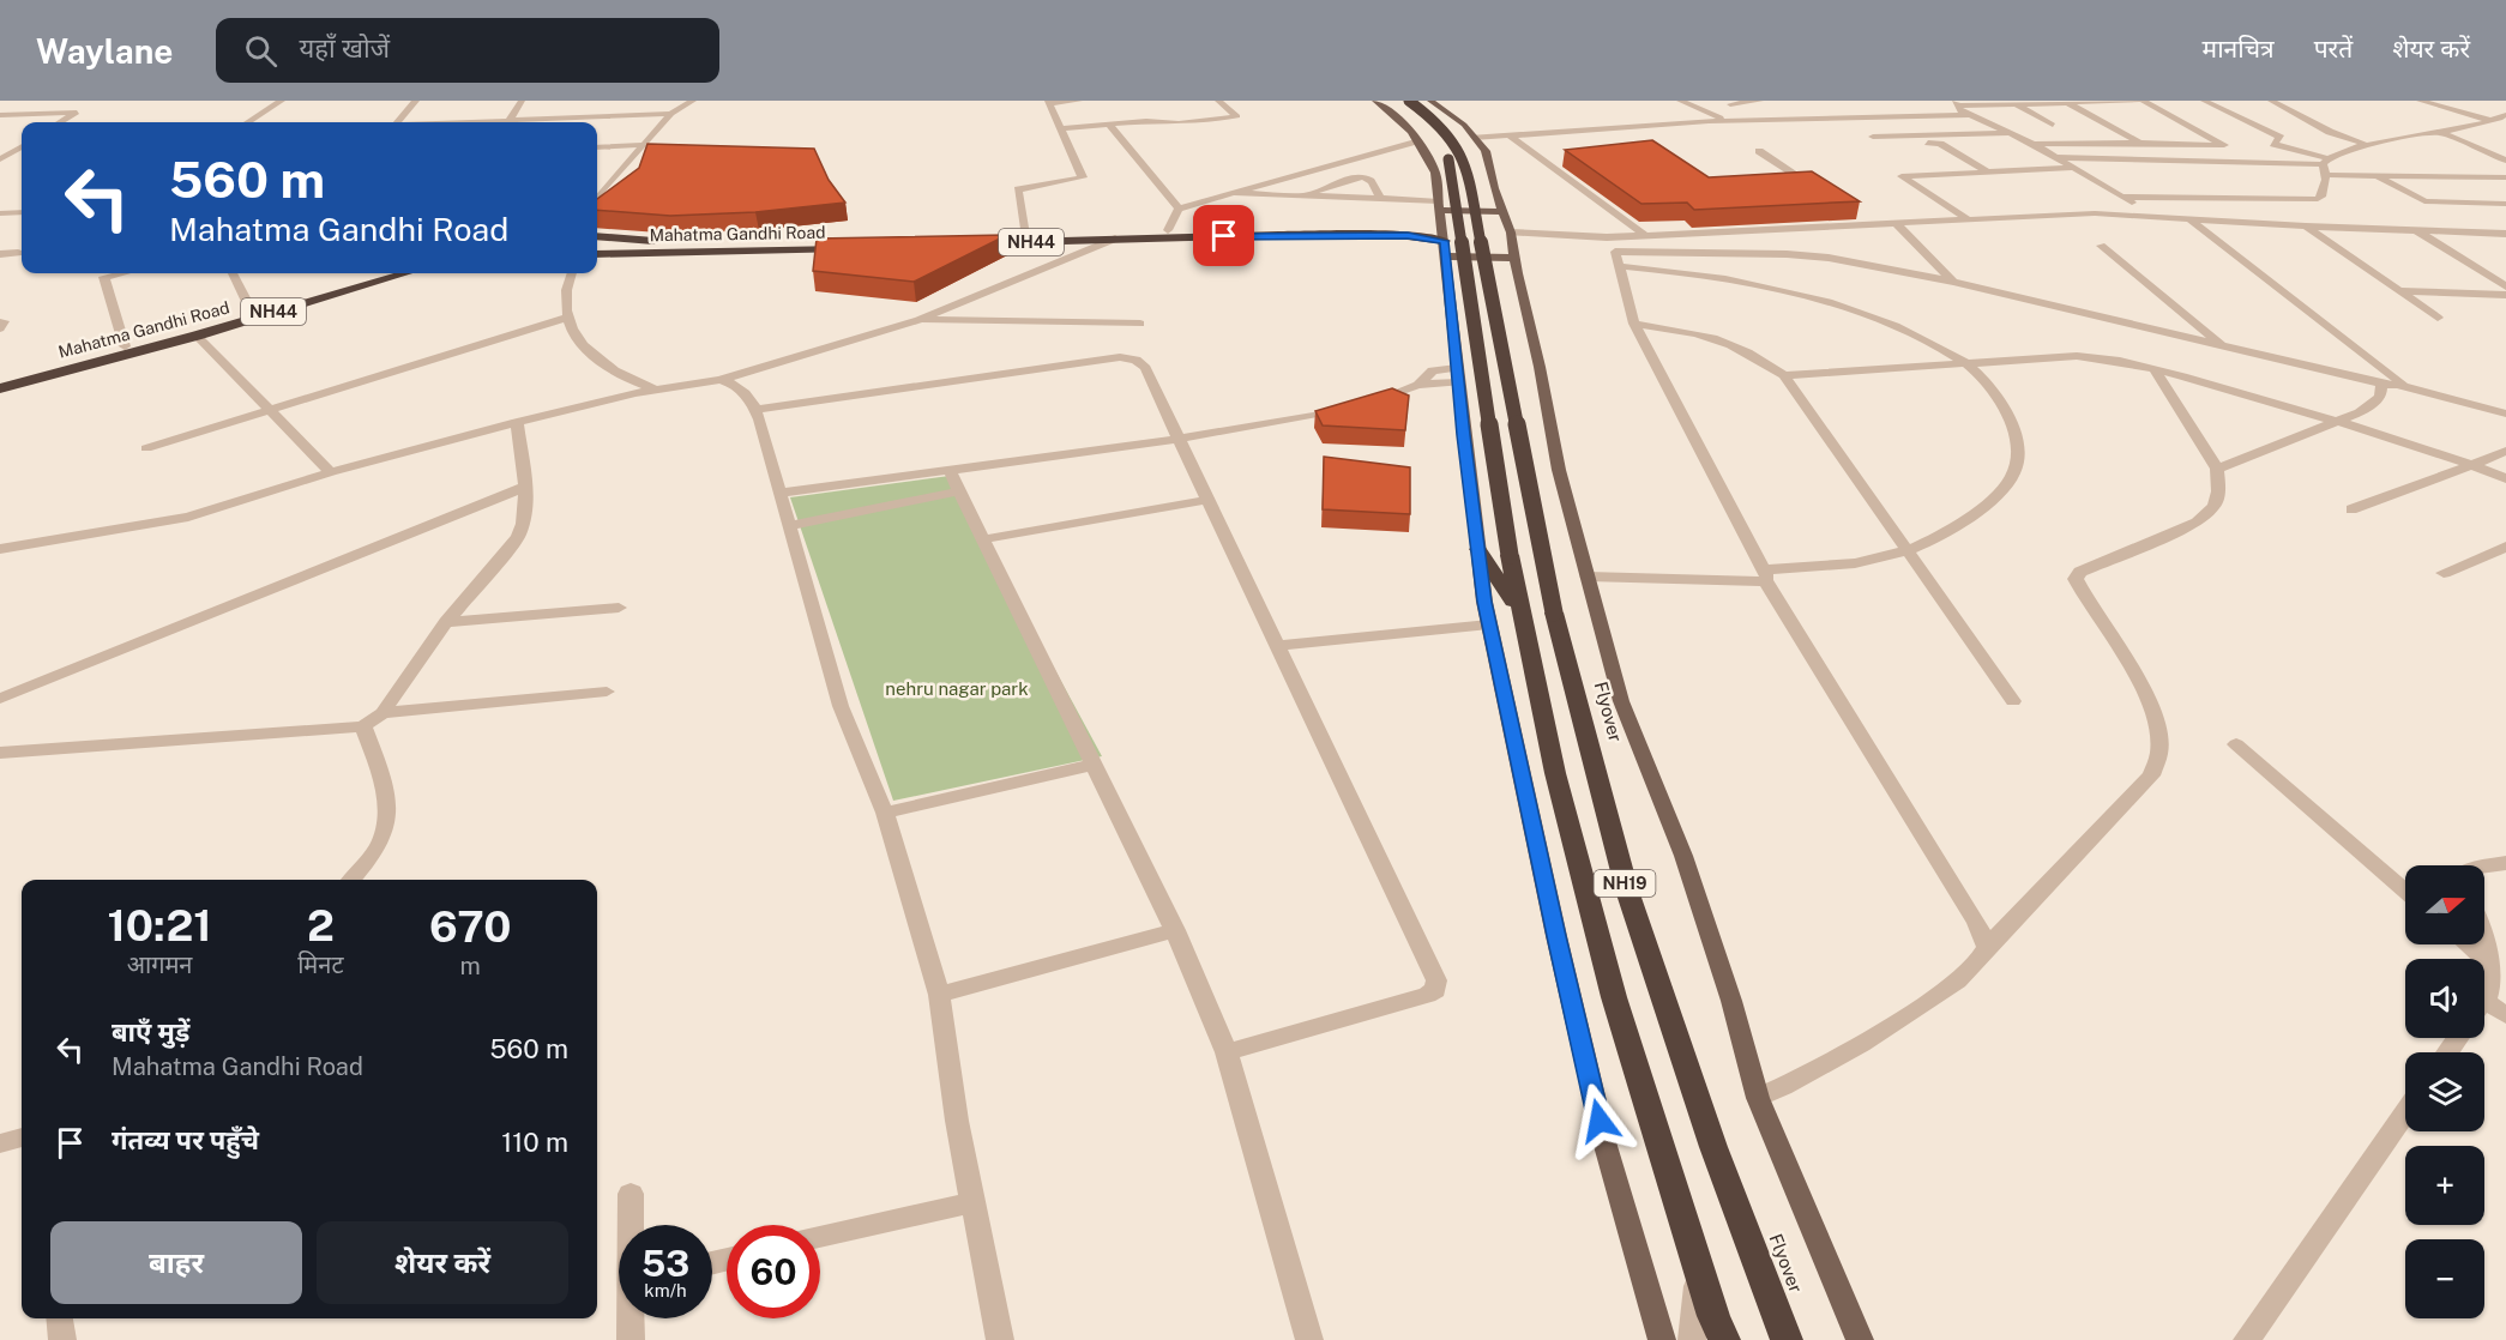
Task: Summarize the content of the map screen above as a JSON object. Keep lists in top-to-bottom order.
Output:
{
  "streets": {
    "highway": [
      "Mahatma Gandhi Road",
      "NH44",
      "Flyover",
      "NH19"
    ]
  },
  "parks": ["nehru nagar park"],
  "north": "right",
  "page": {
    "header": "Waylane",
    "search": "यहाँ खोजें",
    "nav": ["मानचित्र", "परतें", "शेयर करें"],
    "turn": ["560 m", "Mahatma Gandhi Road"],
    "map_buttons": ["+", "−"],
    "eta": [
      "10:21",
      "आगमन",
      "2",
      "मिनट",
      "670",
      "m"
    ],
    "list": [
      {
        "name": "बाएँ मुड़ें",
        "note": "Mahatma Gandhi Road",
        "value": "560 m"
      },
      {
        "name": "गंतव्य पर पहुँचे",
        "value": "110 m"
      }
    ],
    "buttons": ["बाहर", "शेयर करें"],
    "speed": "53 km/h",
    "limit": "60"
  }
}
